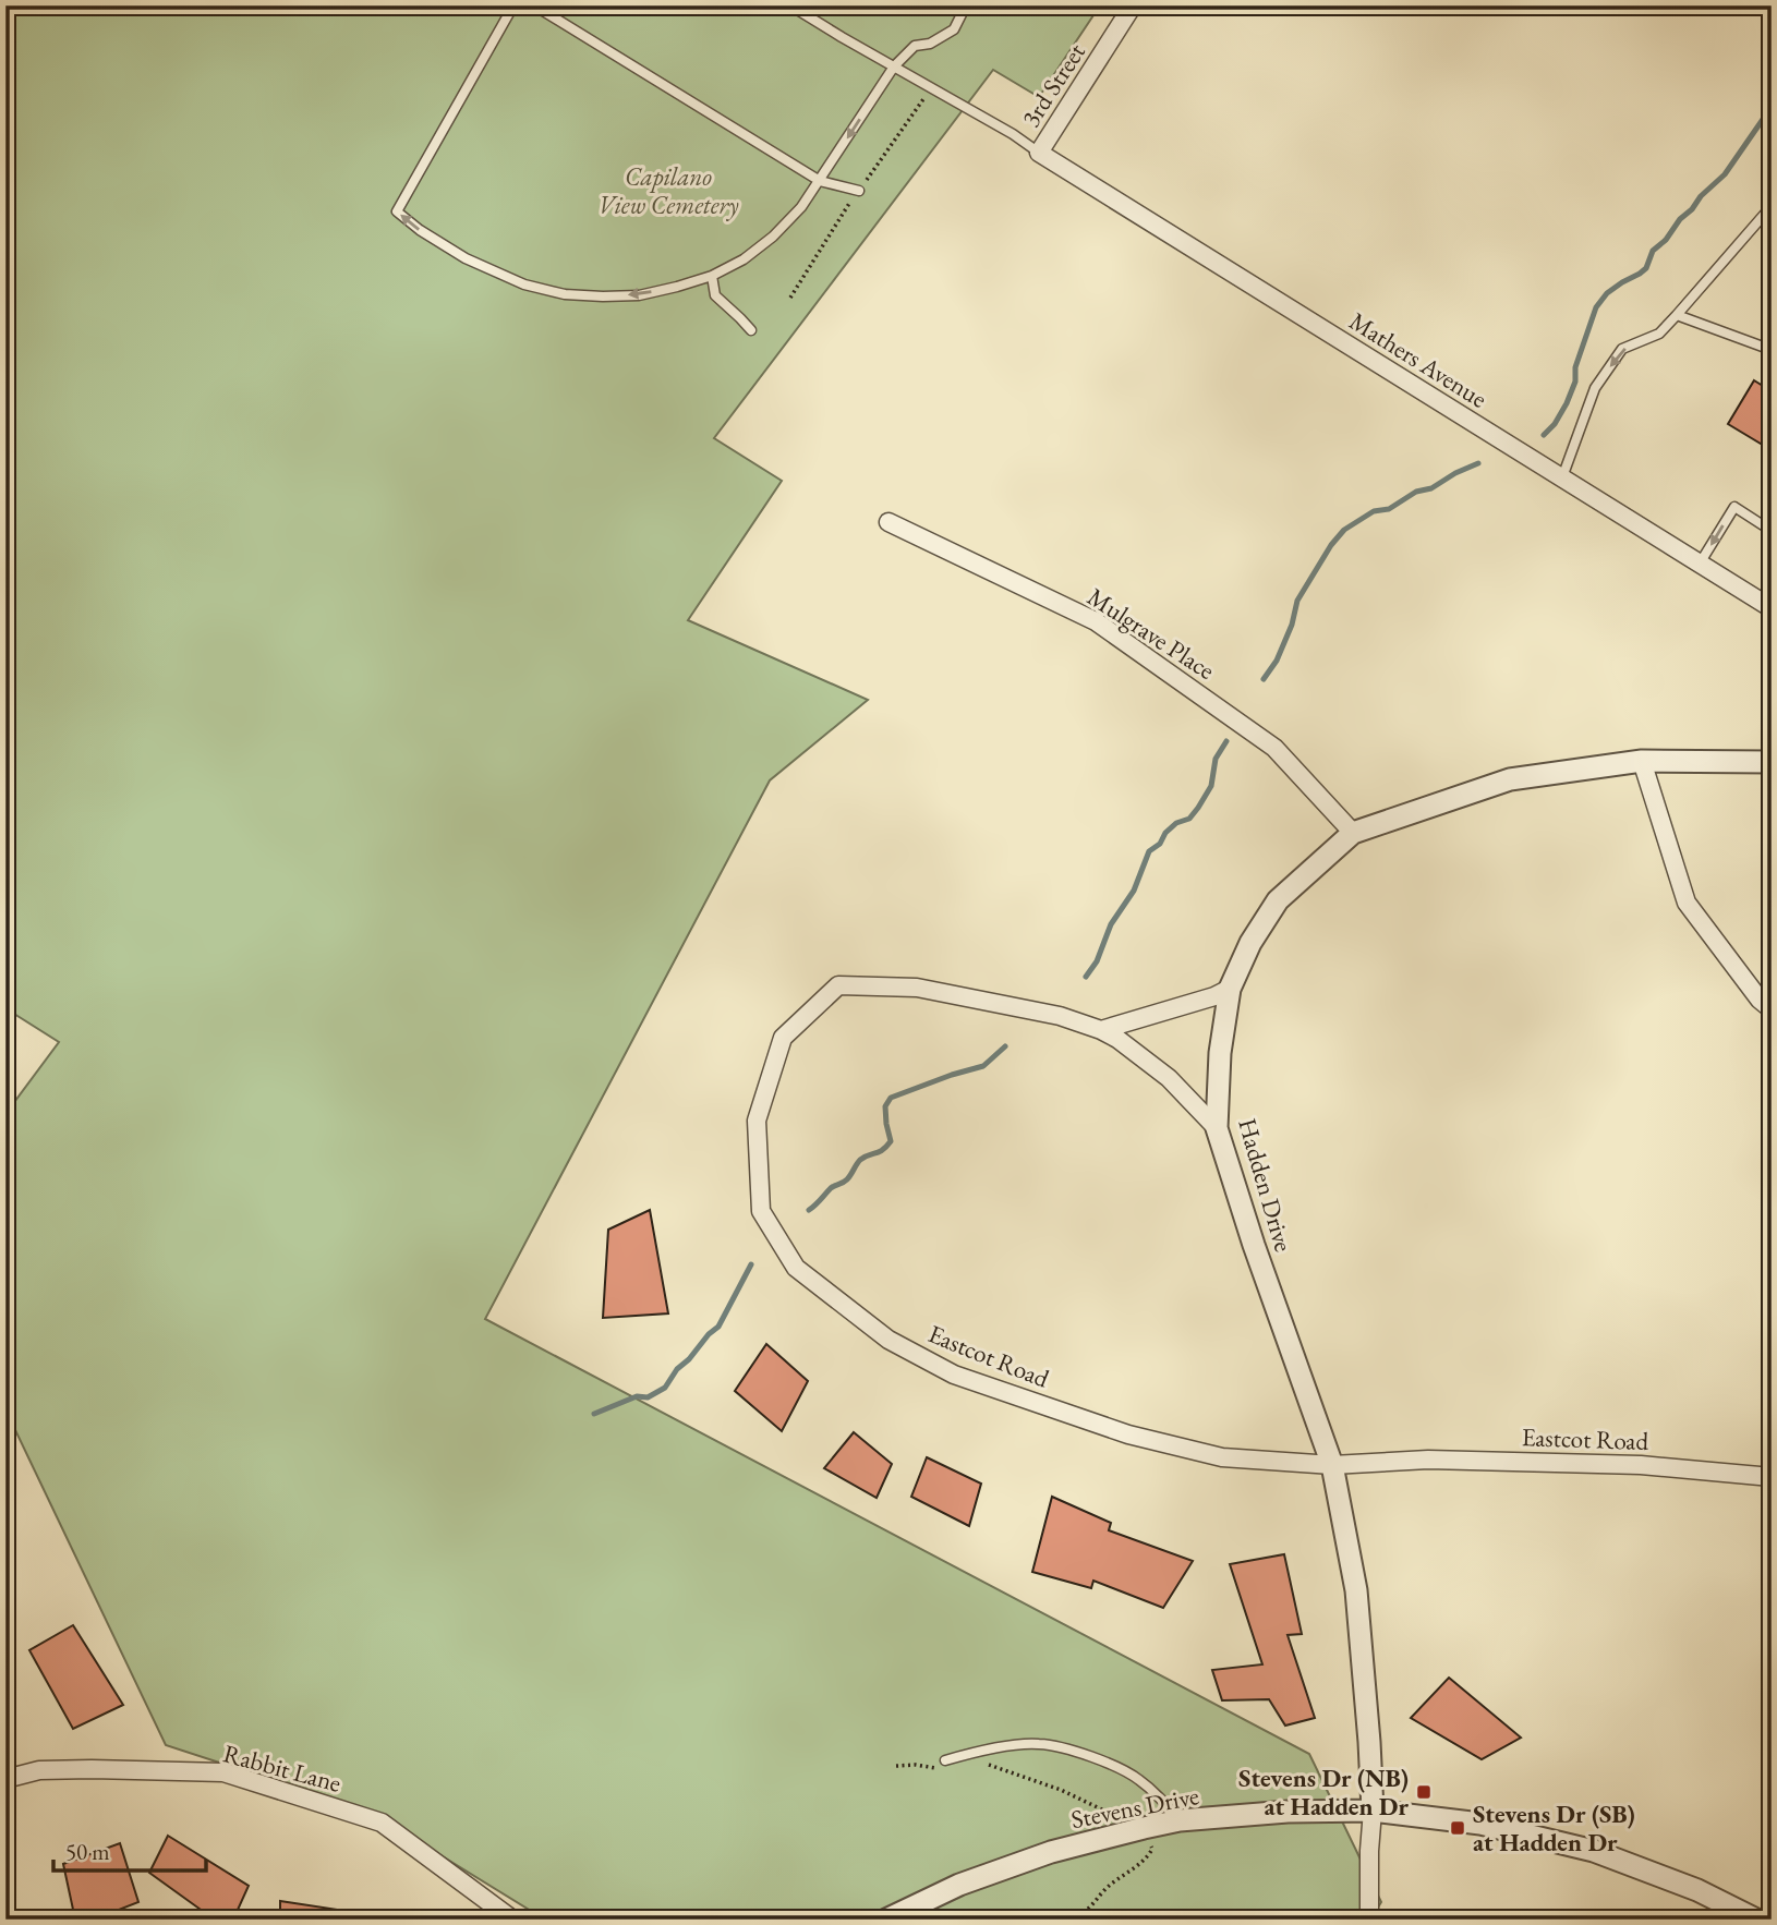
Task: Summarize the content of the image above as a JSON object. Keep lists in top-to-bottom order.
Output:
{
  "streets": {
    "street": [
      "3rd Street",
      "Mathers Avenue",
      "Mulgrave Place",
      "Hadden Drive",
      "Eastcot Road",
      "Rabbit Lane",
      "Stevens Drive"
    ]
  },
  "crossings": [
    ["3rd Street", "Mathers Avenue"],
    ["Mulgrave Place", "Hadden Drive"],
    ["Hadden Drive", "Eastcot Road"],
    ["Hadden Drive", "Stevens Drive"]
  ],
  "parks": ["Capilano View Cemetery"],
  "places": {
    "transit": ["Stevens Dr (NB) at Hadden Dr", "Stevens Dr (SB) at Hadden Dr"]
  },
  "scale_bar": "50 m"
}
